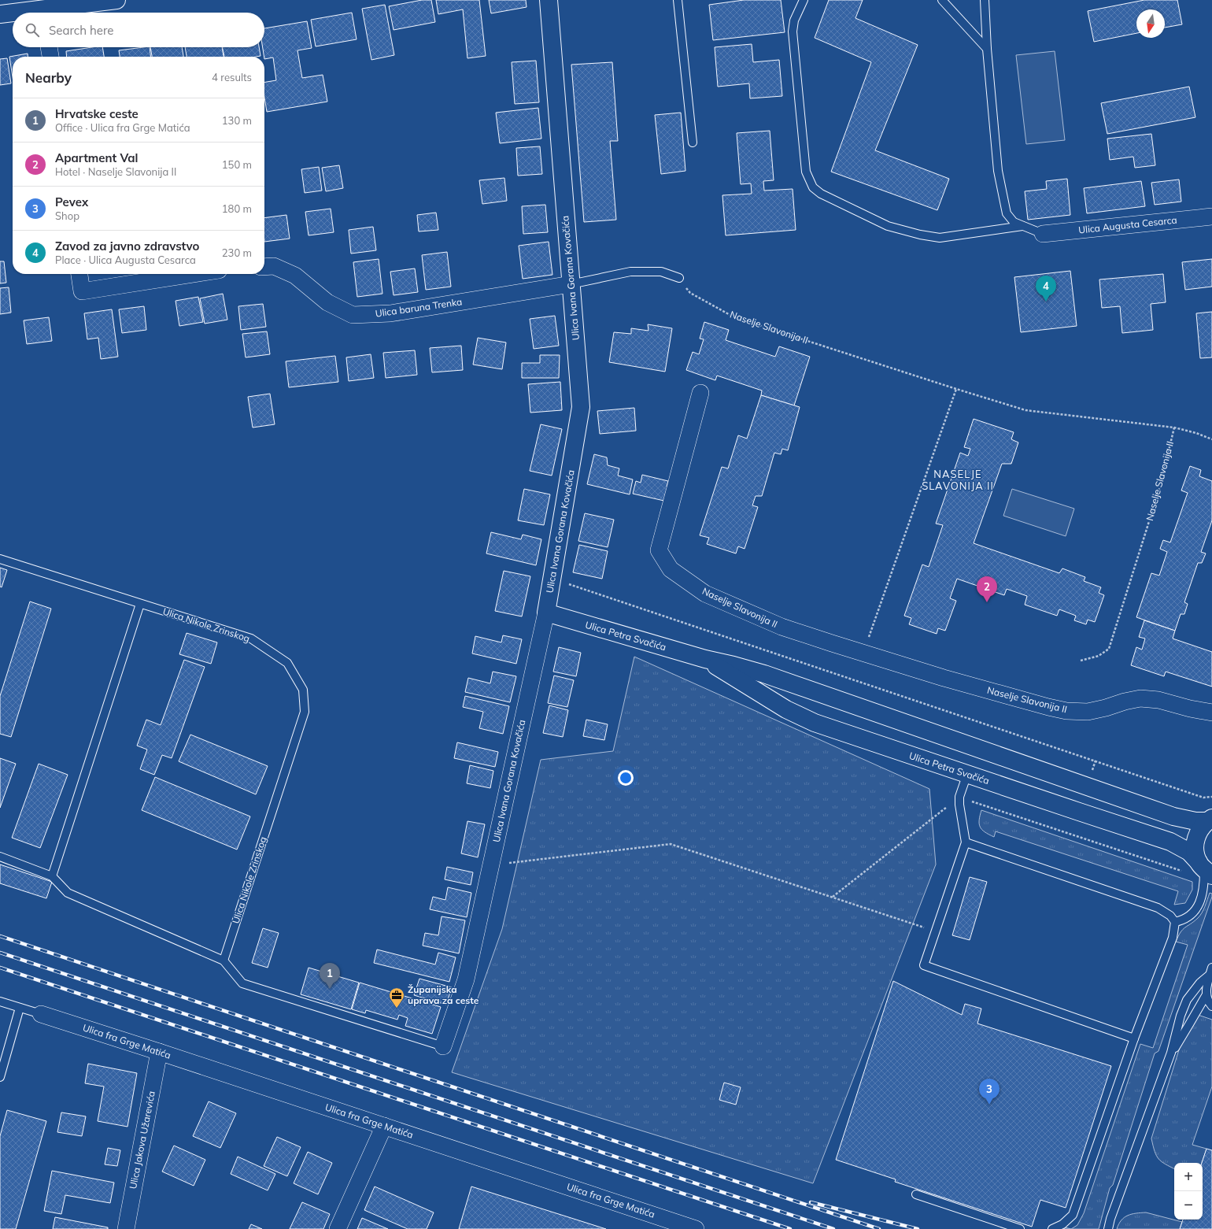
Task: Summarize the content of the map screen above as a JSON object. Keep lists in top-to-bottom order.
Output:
{
  "streets": {
    "main road": ["Ulica Ivana Gorana Kovačića", "Ulica Petra Svačića"],
    "street": [
      "Ulica Augusta Cesarca",
      "Ulica baruna Trenka",
      "Naselje Slavonija II",
      "Ulica fra Grge Matića",
      "Ulica Jakova Užarevića"
    ],
    "lane": ["Ulica Nikole Zrinskog"]
  },
  "crossings": [
    ["Ulica Ivana Gorana Kovačića", "Ulica baruna Trenka"],
    ["Ulica Ivana Gorana Kovačića", "Ulica Petra Svačića"],
    ["Ulica fra Grge Matića", "Ulica Jakova Užarevića"]
  ],
  "districts": ["NASELJE SLAVONIJA II"],
  "places": {
    "office": ["Županijska uprava za ceste"]
  },
  "north": "bottom",
  "page": {
    "search": "Search here",
    "heading": ["Nearby", "4 results"],
    "list": [
      {
        "mark": "1",
        "name": "Hrvatske ceste",
        "note": "Office · Ulica fra Grge Matića",
        "value": "130 m"
      },
      {
        "mark": "2",
        "name": "Apartment Val",
        "note": "Hotel · Naselje Slavonija II",
        "value": "150 m"
      },
      {
        "mark": "3",
        "name": "Pevex",
        "note": "Shop",
        "value": "180 m"
      },
      {
        "mark": "4",
        "name": "Zavod za javno zdravstvo",
        "note": "Place · Ulica Augusta Cesarca",
        "value": "230 m"
      }
    ],
    "pins": [
      "4",
      "2",
      "1",
      "3"
    ],
    "map_buttons": ["+", "−"]
  }
}
